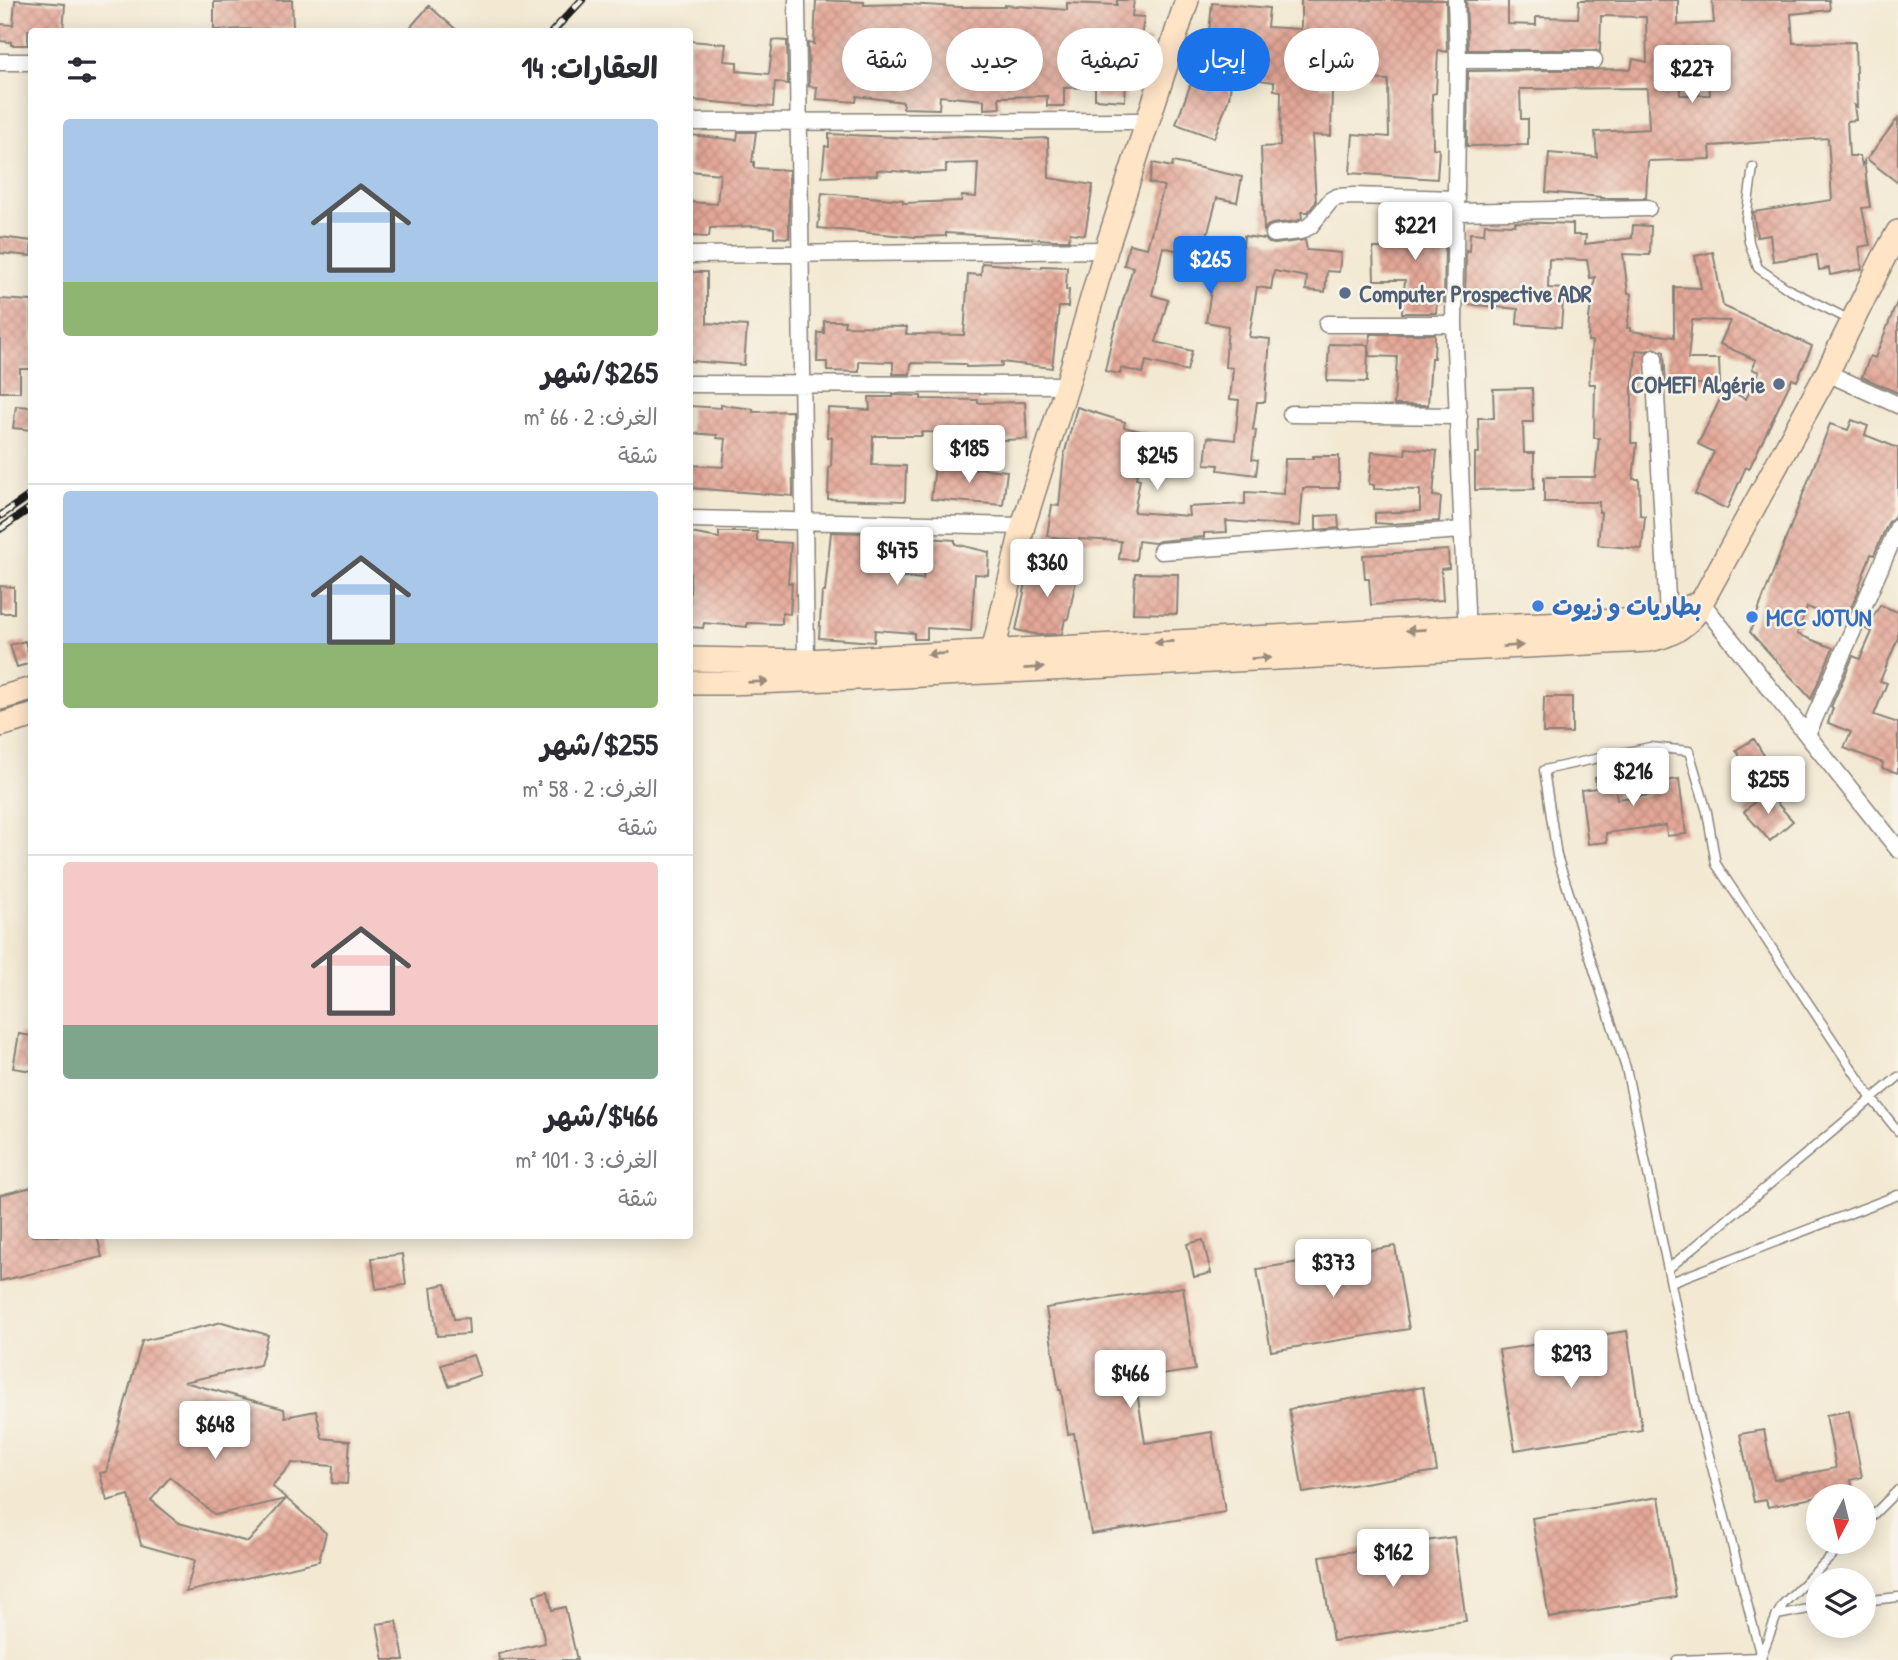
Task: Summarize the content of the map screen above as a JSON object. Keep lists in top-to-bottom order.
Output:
{
  "places": [
    "Computer Prospective ADR",
    "COMEFI Algérie",
    "بطاريات و زيوت",
    "MCC JOTUN"
  ],
  "north": "bottom",
  "page": {
    "chip": [
      "شراء",
      "إيجار",
      "تصفية",
      "جديد",
      "شقة"
    ],
    "heading": "العقارات: 14",
    "price": [
      "$227",
      "$221",
      "$265",
      "$185",
      "$245",
      "$475",
      "$360",
      "$216",
      "$255",
      "$373",
      "$293",
      "$466",
      "$648",
      "$162"
    ],
    "list": [
      {
        "name": "$265/شهر",
        "note": "الغرف: 2 · 66 m² · شقة"
      },
      {
        "name": "$255/شهر",
        "note": "الغرف: 2 · 58 m² · شقة"
      },
      {
        "name": "$466/شهر",
        "note": "الغرف: 3 · 101 m² · شقة"
      }
    ]
  }
}
